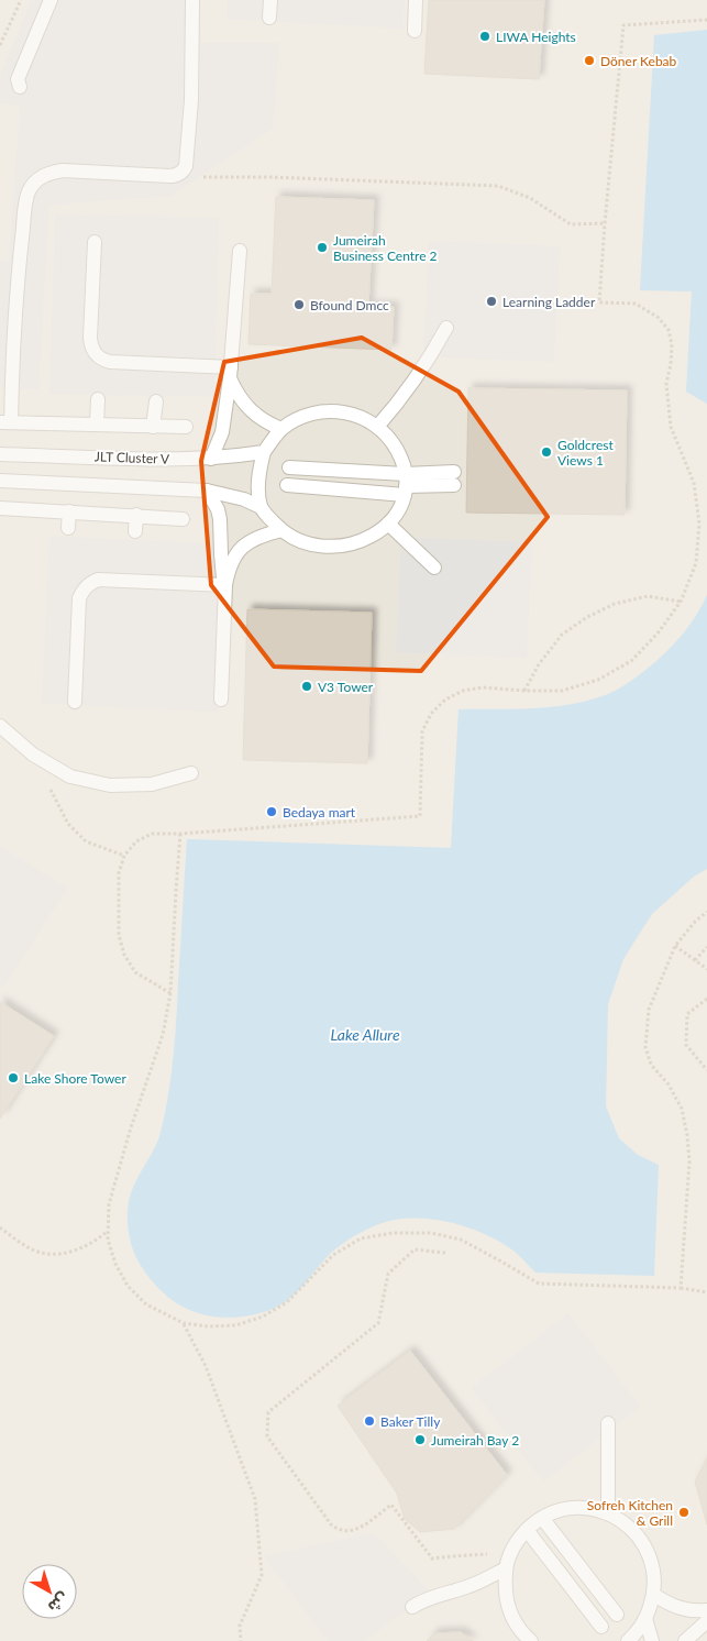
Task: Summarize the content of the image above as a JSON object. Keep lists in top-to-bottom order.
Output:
{
  "streets": {
    "lane": ["JLT Cluster V"]
  },
  "water": ["Lake Allure"],
  "places": [
    "LIWA Heights",
    "Döner Kebab",
    "Jumeirah Business Centre 2",
    "Learning Ladder",
    "Bfound Dmcc",
    "Goldcrest Views 1",
    "V3 Tower",
    "Bedaya mart",
    "Lake Shore Tower",
    "Baker Tilly",
    "Jumeirah Bay 2",
    "Sofreh Kitchen & Grill"
  ],
  "north": "bottom right"
}
